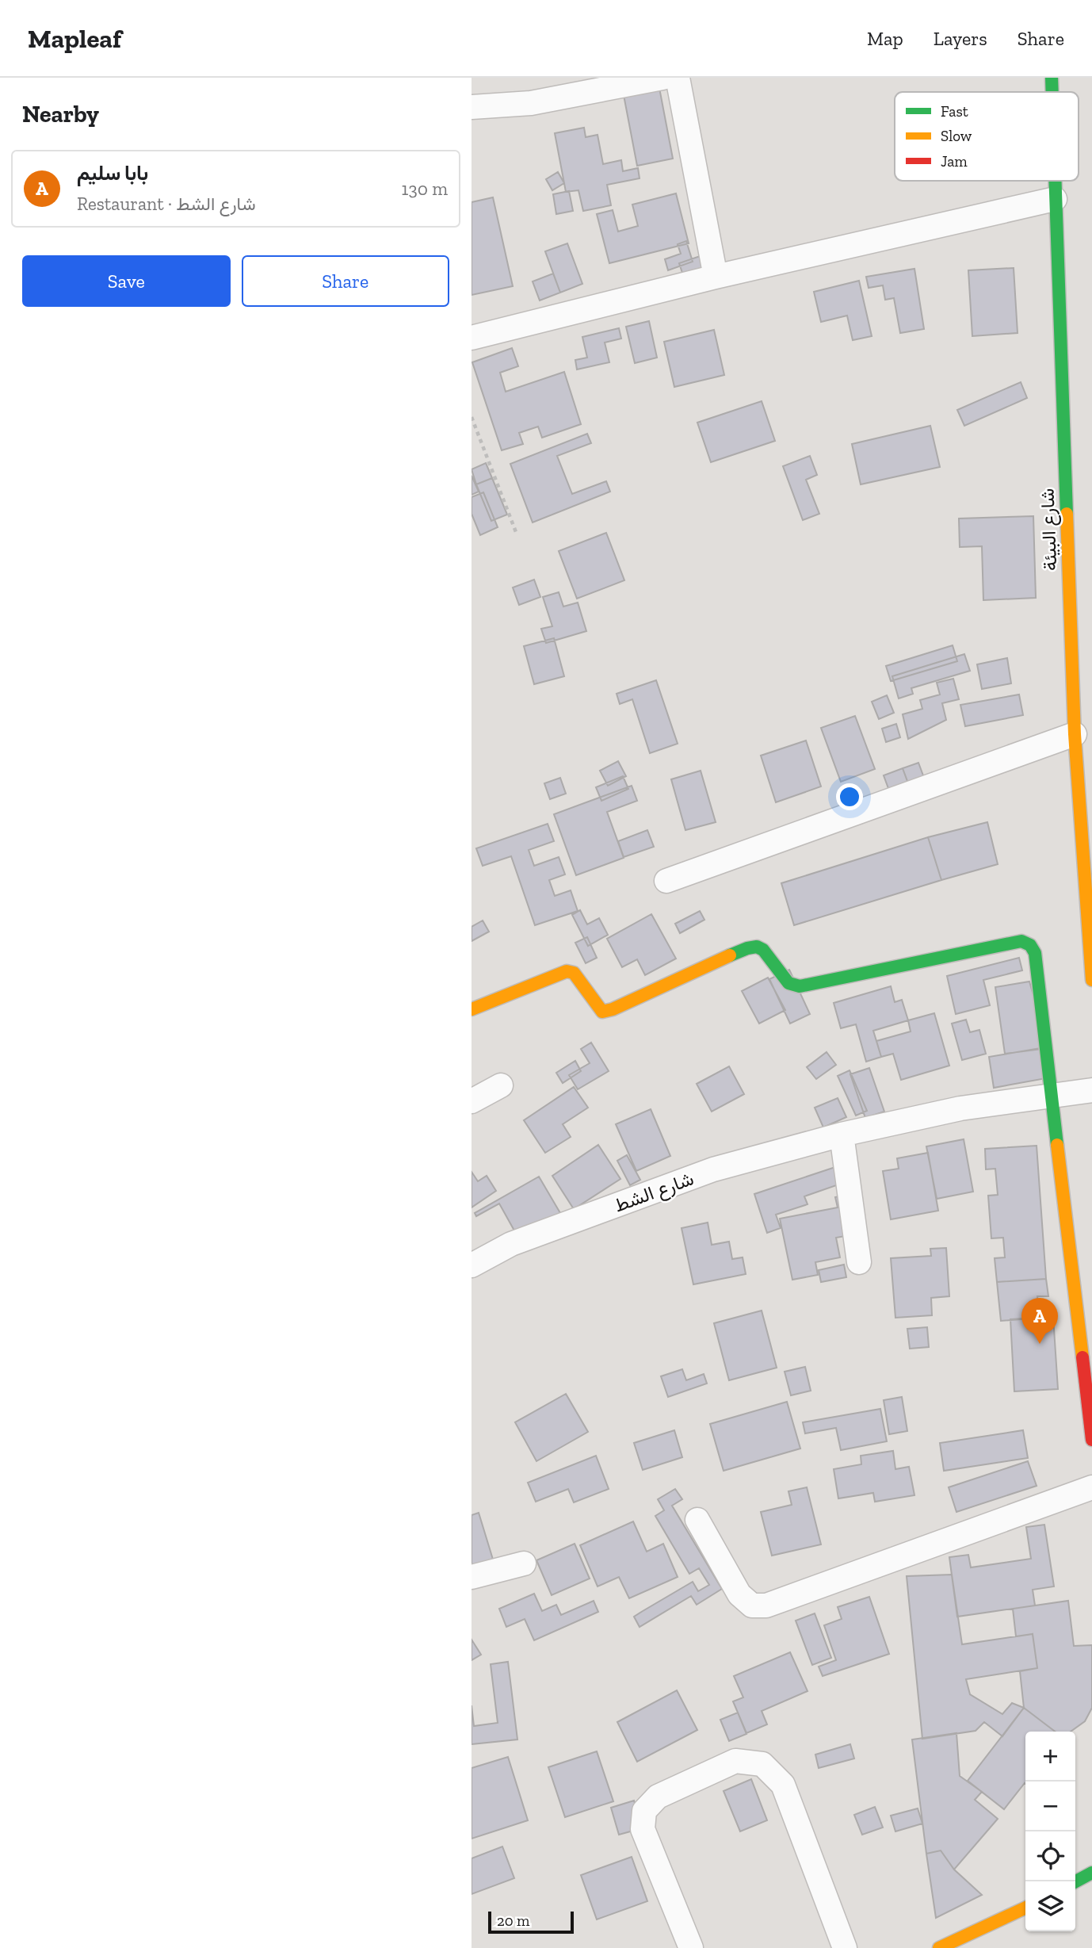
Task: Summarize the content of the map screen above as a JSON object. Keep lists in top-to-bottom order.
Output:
{
  "streets": {
    "street": ["شارع البيئة", "شارع الشط"]
  },
  "legend": ["Fast", "Slow", "Jam"],
  "scale_bar": "20 m",
  "page": {
    "header": "Mapleaf",
    "nav": ["Map", "Layers", "Share"],
    "heading": "Nearby",
    "list": [
      {
        "mark": "A",
        "name": "بابا سليم",
        "note": "Restaurant · شارع الشط",
        "value": "130 m"
      }
    ],
    "buttons": ["Save", "Share"],
    "pins": "A",
    "map_buttons": ["+", "−"],
    "scale": "20 m"
  }
}
